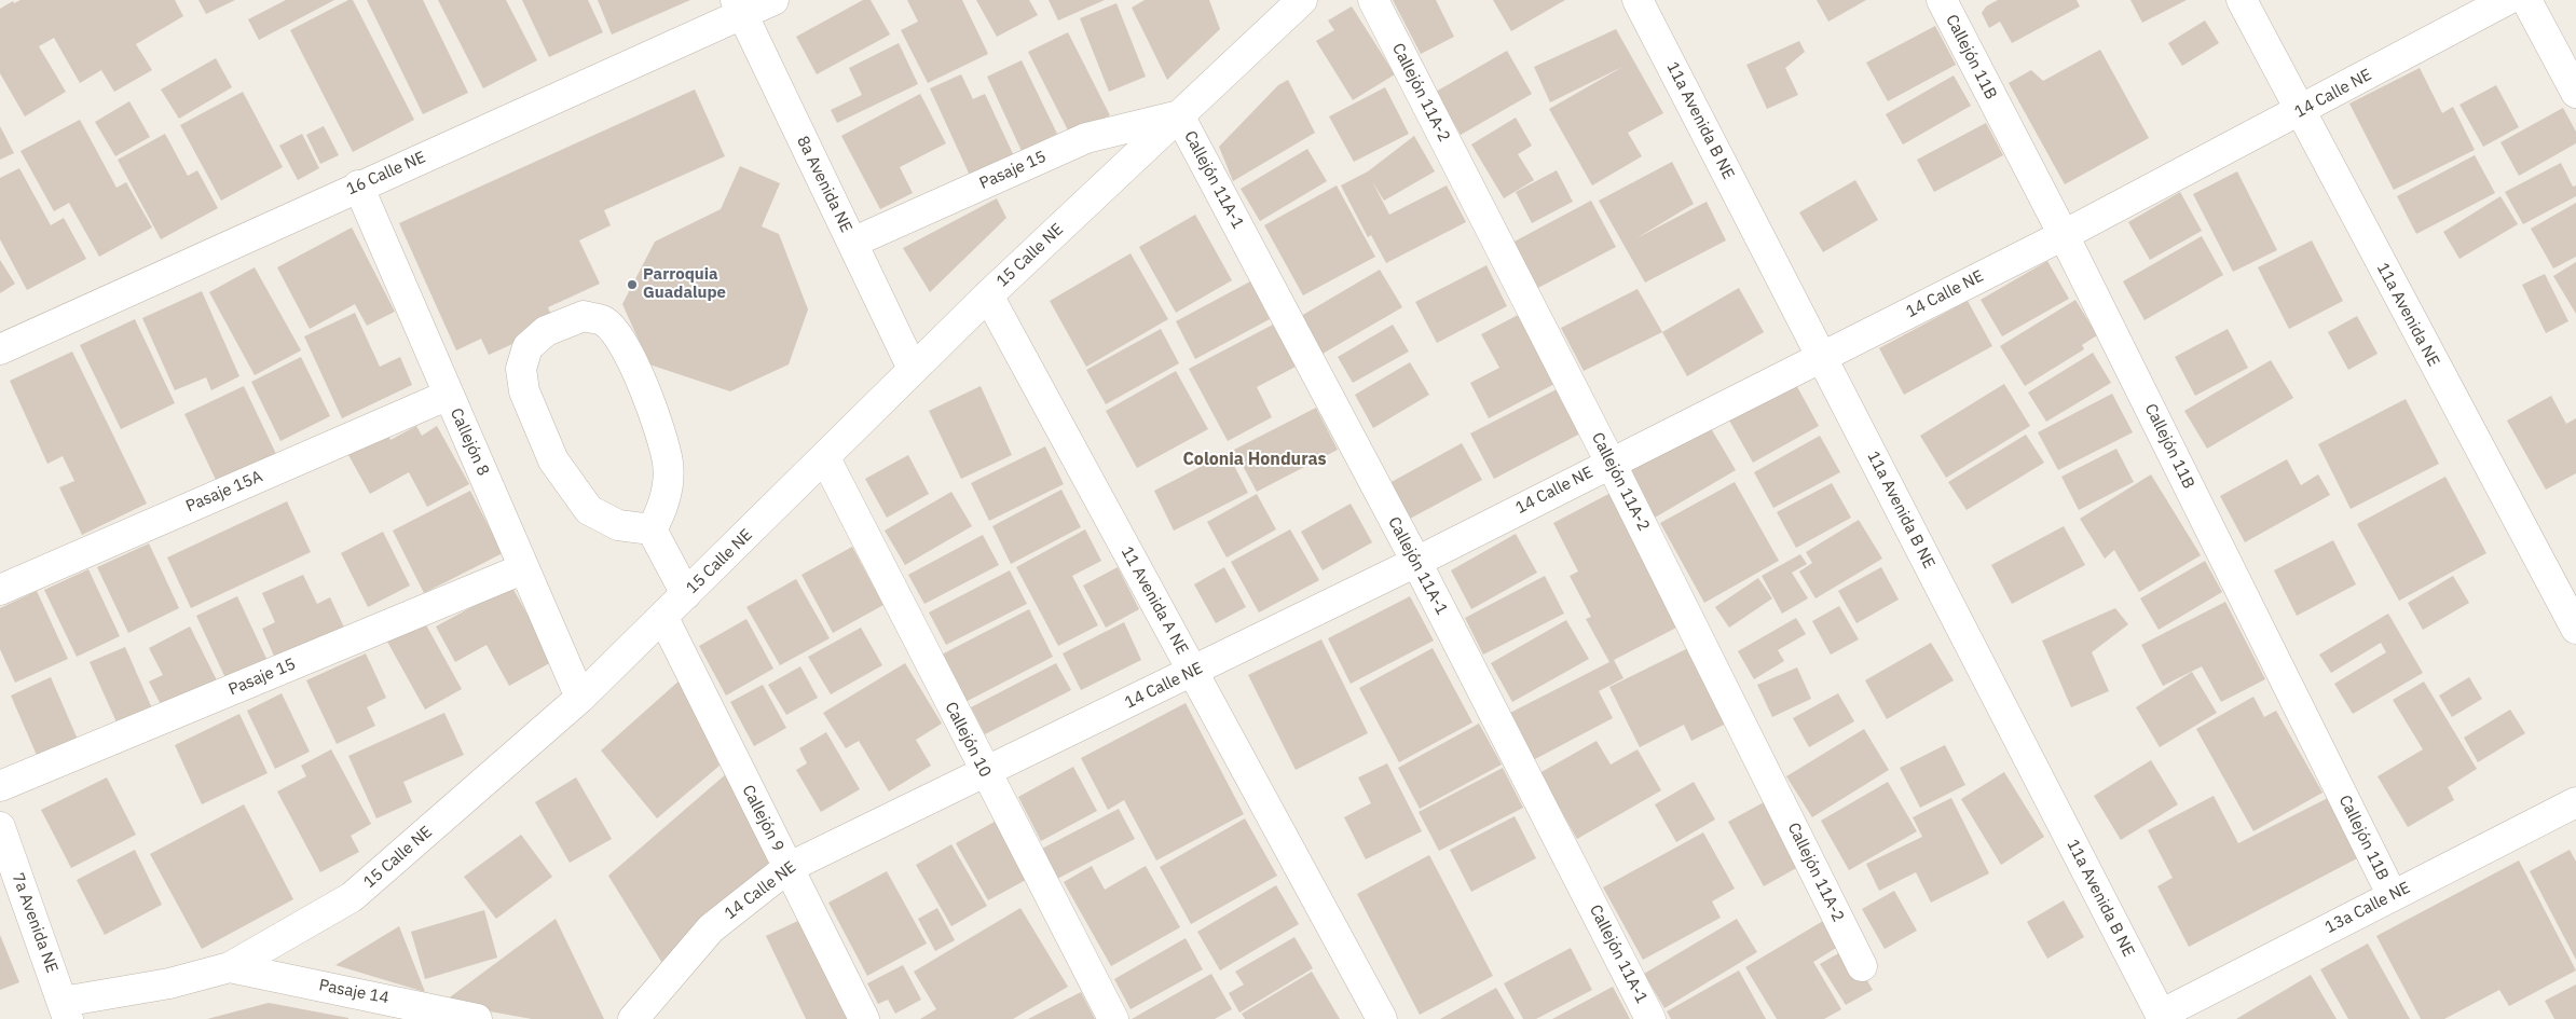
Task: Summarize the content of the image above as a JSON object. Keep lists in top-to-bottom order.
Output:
{
  "streets": {
    "street": [
      "Callejón 11B",
      "Callejón 11A-2",
      "14 Calle NE",
      "11a Avenida B NE",
      "Pasaje 15",
      "16 Calle NE",
      "Callejón 11A-1",
      "8a Avenida NE",
      "15 Calle NE",
      "11a Avenida NE",
      "Callejón 8",
      "Pasaje 15A",
      "11 Avenida A NE",
      "Callejón 10",
      "Callejón 9",
      "13a Calle NE",
      "7a Avenida NE",
      "Pasaje 14"
    ]
  },
  "crossings": [
    ["Callejón 11B", "14 Calle NE"],
    ["Callejón 11B", "13a Calle NE"],
    ["Callejón 11A-2", "14 Calle NE"],
    ["14 Calle NE", "11a Avenida B NE"],
    ["14 Calle NE", "Callejón 11A-1"],
    ["14 Calle NE", "11a Avenida NE"],
    ["14 Calle NE", "11 Avenida A NE"],
    ["14 Calle NE", "Callejón 10"],
    ["14 Calle NE", "Callejón 9"],
    ["11a Avenida B NE", "13a Calle NE"],
    ["Pasaje 15", "Callejón 11A-1"],
    ["Pasaje 15", "8a Avenida NE"],
    ["Pasaje 15", "15 Calle NE"],
    ["Pasaje 15", "Callejón 8"],
    ["16 Calle NE", "8a Avenida NE"],
    ["16 Calle NE", "Callejón 8"],
    ["Callejón 11A-1", "15 Calle NE"],
    ["8a Avenida NE", "15 Calle NE"],
    ["15 Calle NE", "Callejón 8"],
    ["15 Calle NE", "11 Avenida A NE"],
    ["15 Calle NE", "Callejón 10"],
    ["15 Calle NE", "Callejón 9"],
    ["15 Calle NE", "7a Avenida NE"],
    ["15 Calle NE", "Pasaje 14"],
    ["Callejón 8", "Pasaje 15A"]
  ],
  "districts": ["Colonia Honduras"],
  "places": ["Parroquia Guadalupe"]
}
